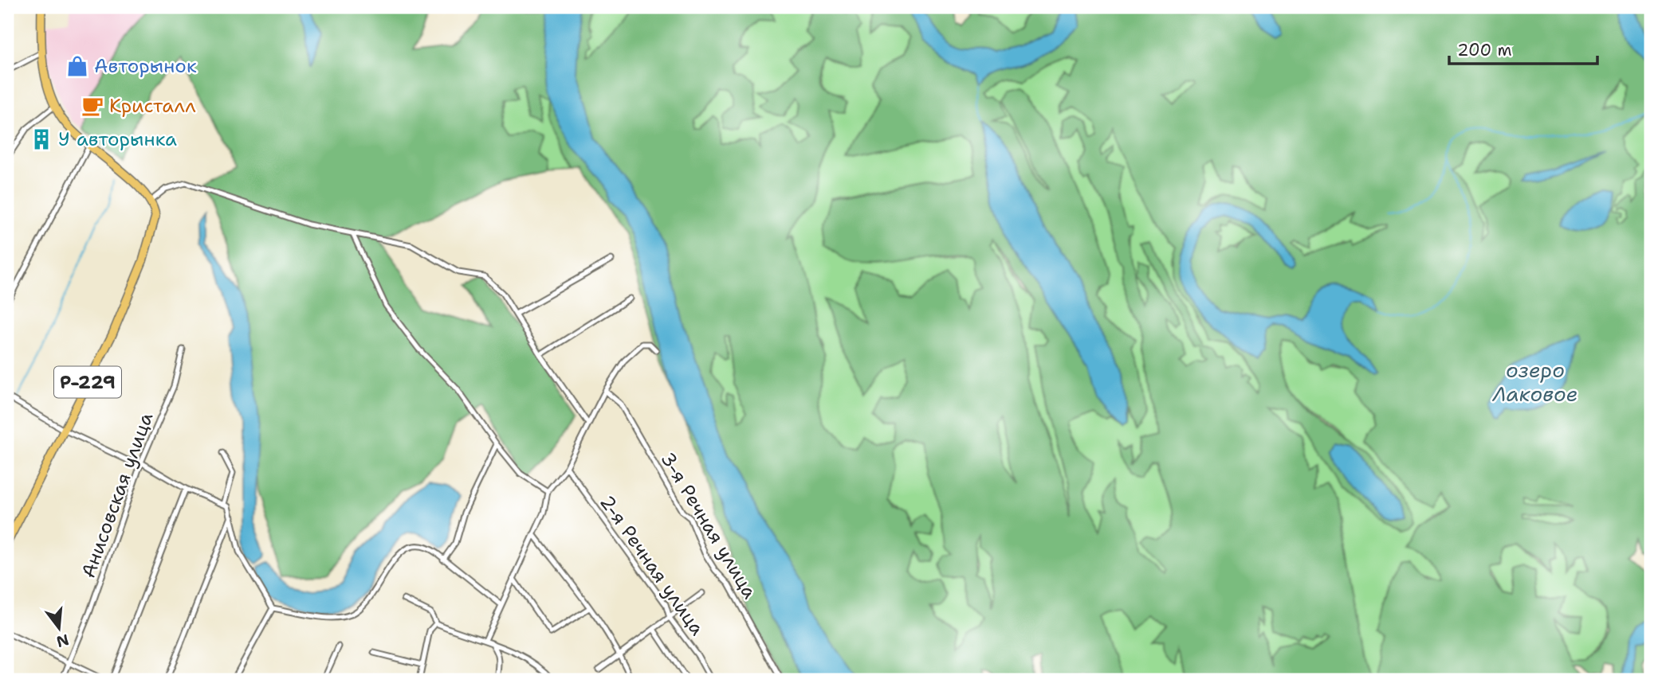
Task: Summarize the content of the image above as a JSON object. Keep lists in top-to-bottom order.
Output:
{
  "streets": {
    "main road": ["Р-229"],
    "street": ["Анисовская улица", "3-я Речная улица", "2-я Речная улица"]
  },
  "water": ["озеро Лаковое"],
  "places": {
    "shop": ["Авторынок"],
    "cafe": ["Кристалл"],
    "building": ["У авторынка"]
  },
  "scale_bar": "200 m",
  "north": "bottom"
}
